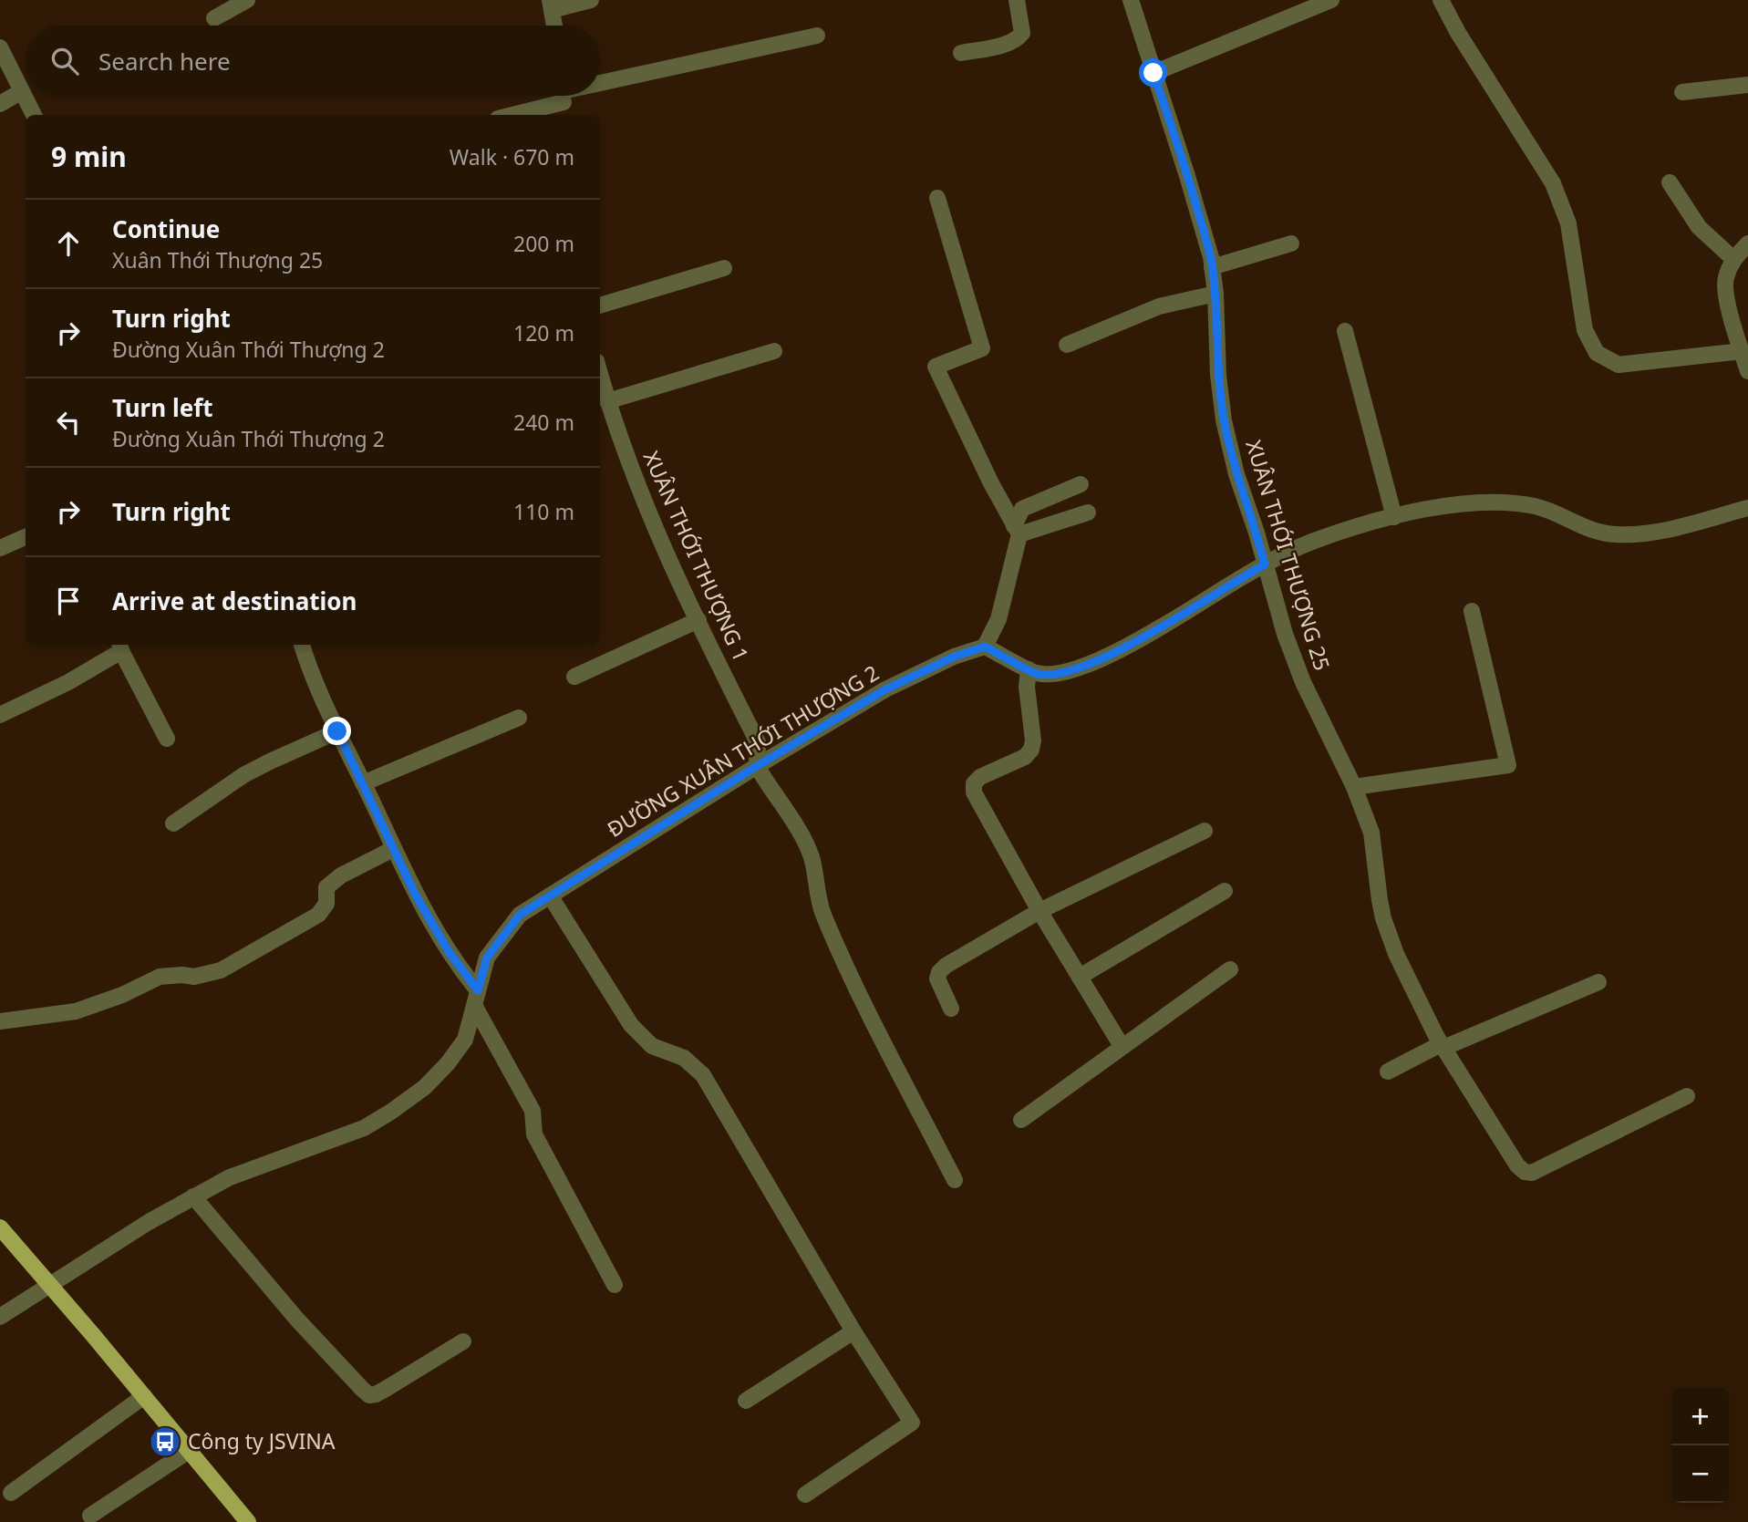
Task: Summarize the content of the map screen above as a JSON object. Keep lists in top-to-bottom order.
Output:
{
  "streets": {
    "street": ["XUÂN THỚI THƯỢNG 25", "XUÂN THỚI THƯỢNG 1", "ĐƯỜNG XUÂN THỚI THƯỢNG 2"]
  },
  "crossings": [
    ["XUÂN THỚI THƯỢNG 1", "ĐƯỜNG XUÂN THỚI THƯỢNG 2"]
  ],
  "places": {
    "bus stop": ["Công ty JSVINA"]
  },
  "page": {
    "search": "Search here",
    "heading": ["9 min", "Walk · 670 m"],
    "list": [
      ["Continue", "Xuân Thới Thượng 25", "200 m"],
      ["Turn right", "Đường Xuân Thới Thượng 2", "120 m"],
      ["Turn left", "Đường Xuân Thới Thượng 2", "240 m"],
      ["Turn right", "110 m"],
      "Arrive at destination"
    ],
    "map_buttons": ["+", "−"]
  }
}
